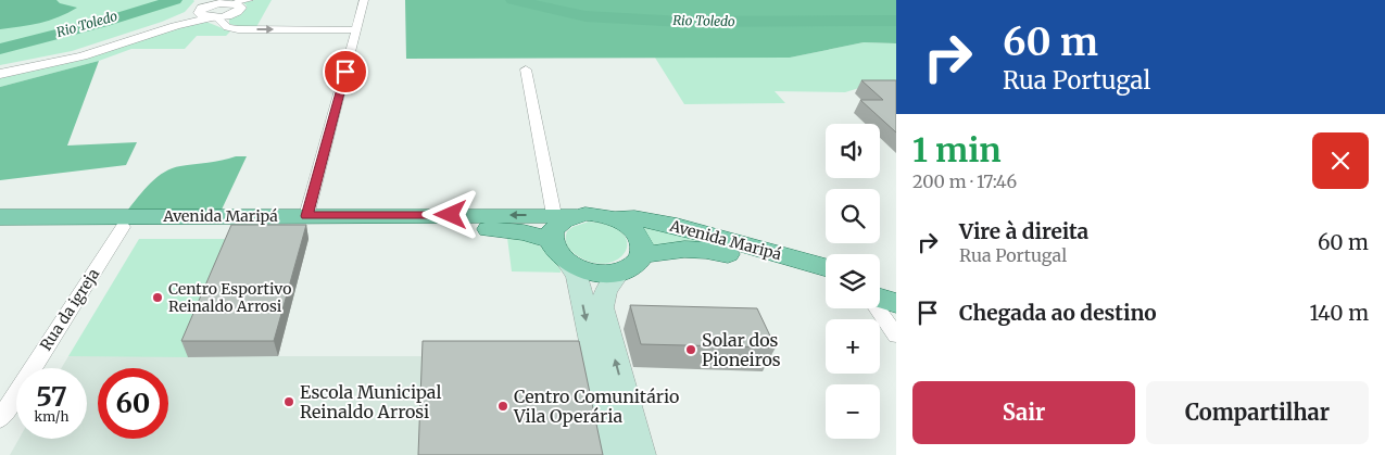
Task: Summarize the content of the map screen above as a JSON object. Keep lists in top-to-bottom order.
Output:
{
  "streets": {
    "main road": ["Avenida Maripá"],
    "street": ["Rua da igreja"]
  },
  "crossings": [
    ["Avenida Maripá", "Rua da igreja"]
  ],
  "water": ["Rio Toledo"],
  "places": [
    "Centro Esportivo Reinaldo Arrosi",
    "Solar dos Pioneiros",
    "Escola Municipal Reinaldo Arrosi",
    "Centro Comunitário Vila Operária"
  ],
  "page": {
    "turn": ["60 m", "Rua Portugal"],
    "heading": ["1 min", "200 m · 17:46"],
    "map_buttons": ["+", "−"],
    "list": [
      {
        "name": "Vire à direita",
        "note": "Rua Portugal",
        "value": "60 m"
      },
      {
        "name": "Chegada ao destino",
        "value": "140 m"
      }
    ],
    "speed": "57 km/h",
    "limit": "60",
    "buttons": ["Sair", "Compartilhar"]
  }
}
